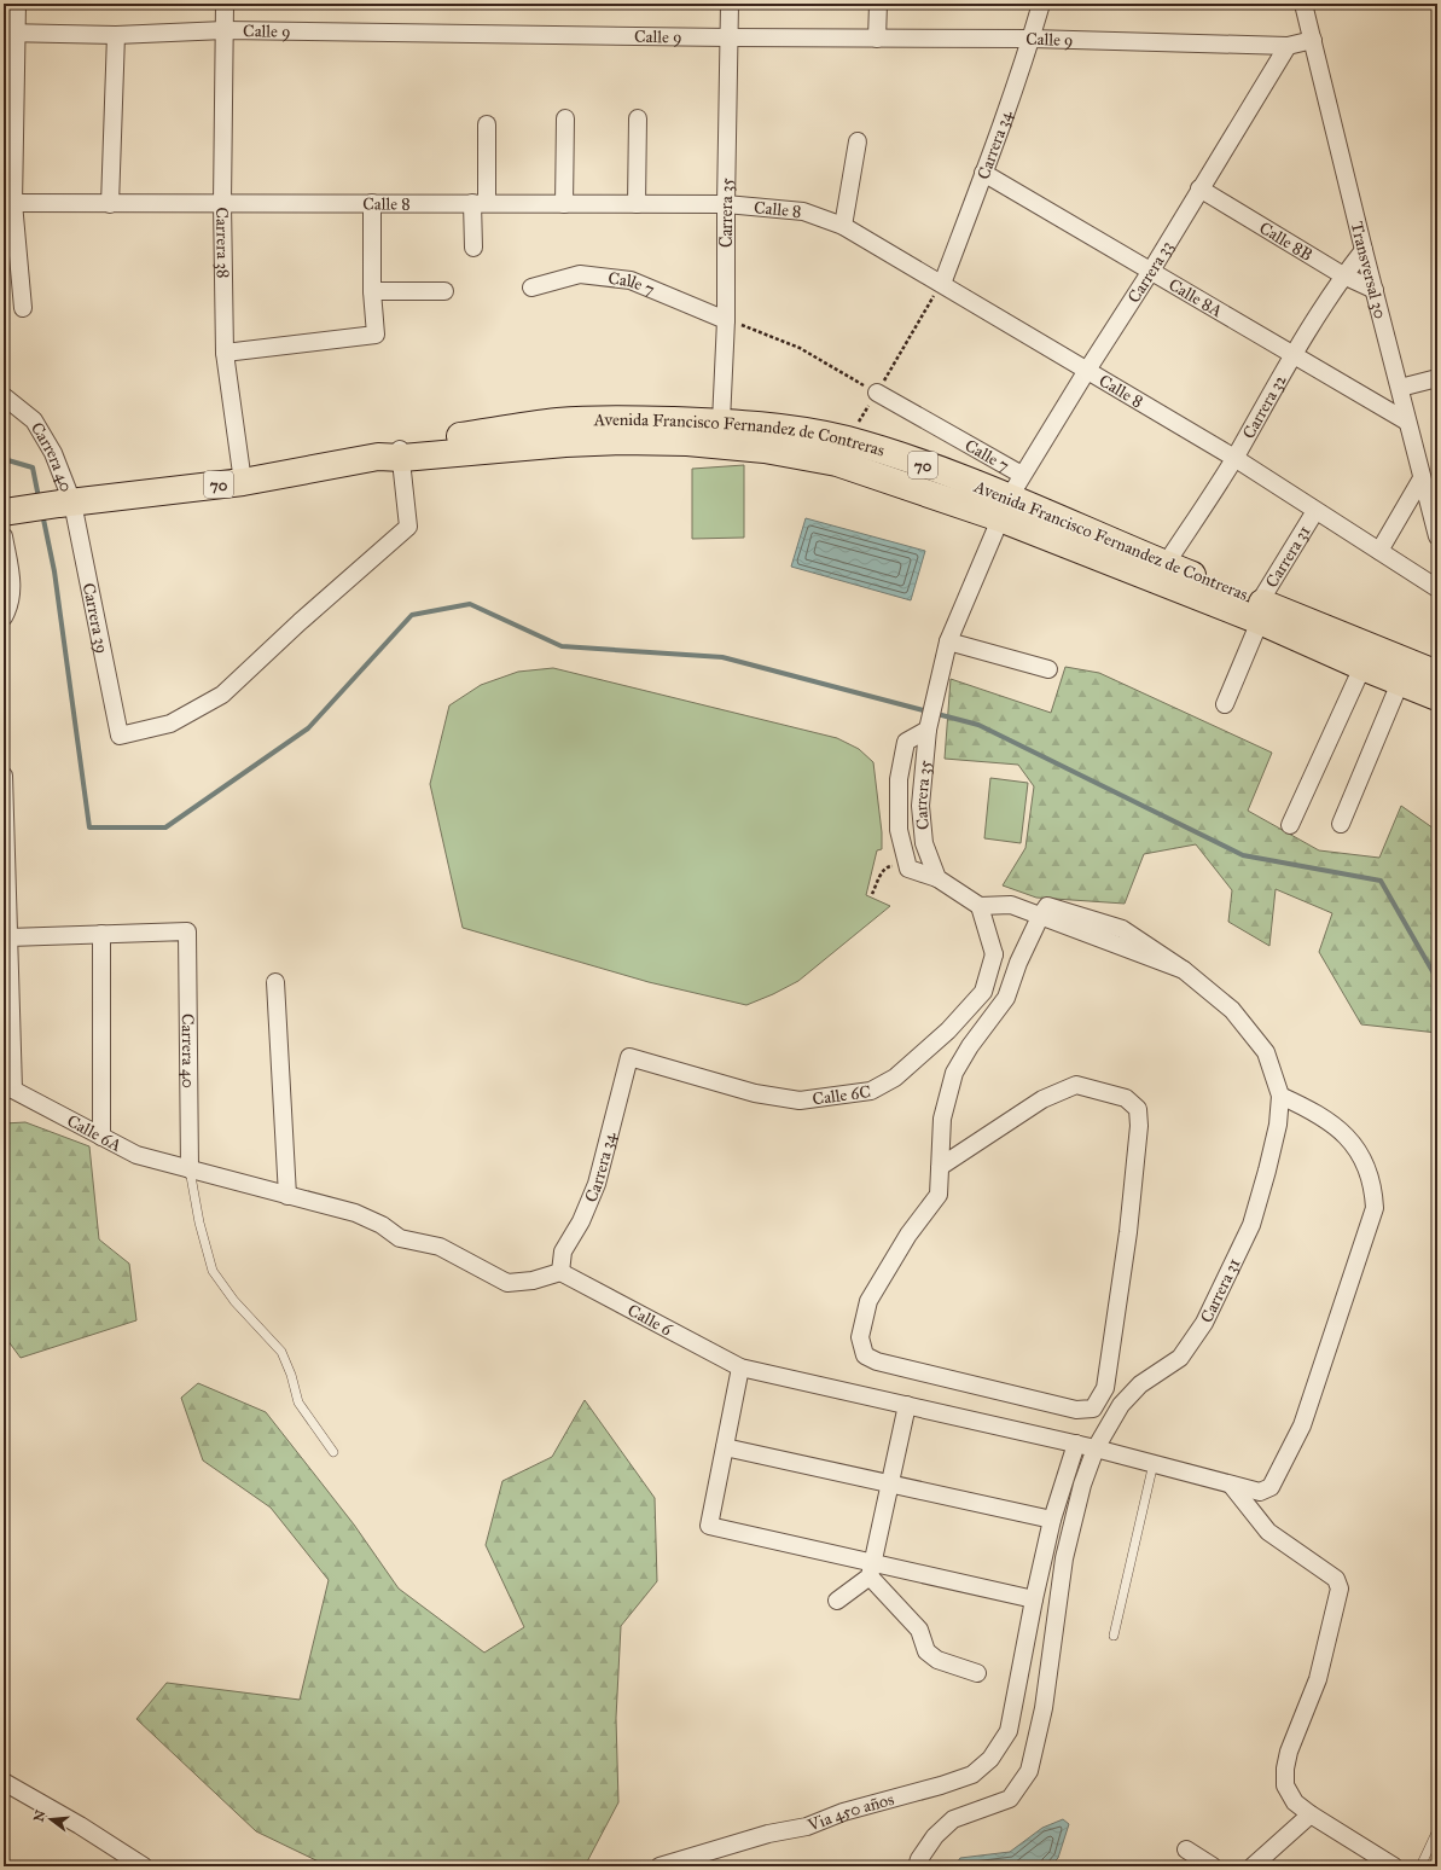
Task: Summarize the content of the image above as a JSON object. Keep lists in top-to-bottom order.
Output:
{
  "streets": {
    "main road": ["Avenida Francisco Fernandez de Contreras", "70"],
    "street": [
      "Calle 9",
      "Carrera 34",
      "Calle 8",
      "Carrera 35",
      "Calle 8B",
      "Carrera 38",
      "Transversal 30",
      "Carrera 33",
      "Calle 7",
      "Calle 8A",
      "Carrera 32",
      "Carrera 40",
      "Carrera 31",
      "Carrera 39",
      "Calle 6C",
      "Calle 6A",
      "Calle 6",
      "Via 450 años"
    ]
  },
  "crossings": [
    ["Calle 9", "Carrera 34"],
    ["Calle 9", "Carrera 35"],
    ["Calle 9", "Carrera 38"],
    ["Calle 9", "Transversal 30"],
    ["Calle 9", "Carrera 33"],
    ["Carrera 34", "Calle 8"],
    ["Carrera 34", "Calle 8A"],
    ["Carrera 34", "Calle 6C"],
    ["Carrera 34", "Calle 6A"],
    ["Carrera 34", "Calle 6"],
    ["Calle 8", "Carrera 35"],
    ["Calle 8", "Carrera 38"],
    ["Calle 8", "Carrera 33"],
    ["Calle 8", "Carrera 32"],
    ["Calle 8", "Carrera 31"],
    ["Carrera 35", "Carrera 33"],
    ["Carrera 35", "Calle 7"],
    ["Carrera 35", "Avenida Francisco Fernandez de Contreras"],
    ["Calle 8B", "Transversal 30"],
    ["Calle 8B", "Carrera 33"],
    ["Calle 8B", "Carrera 32"],
    ["Carrera 38", "Avenida Francisco Fernandez de Contreras"],
    ["Transversal 30", "Calle 8A"],
    ["Transversal 30", "Carrera 32"],
    ["Carrera 33", "Calle 7"],
    ["Carrera 33", "Calle 8A"],
    ["Carrera 33", "Avenida Francisco Fernandez de Contreras"],
    ["Calle 7", "Avenida Francisco Fernandez de Contreras"],
    ["Calle 8A", "Carrera 32"],
    ["Carrera 32", "Avenida Francisco Fernandez de Contreras"],
    ["Avenida Francisco Fernandez de Contreras", "Carrera 40"],
    ["Avenida Francisco Fernandez de Contreras", "Carrera 31"],
    ["Avenida Francisco Fernandez de Contreras", "Carrera 39"],
    ["Carrera 40", "Carrera 39"],
    ["Carrera 40", "Calle 6A"],
    ["Carrera 31", "Calle 6"],
    ["Calle 6A", "Calle 6"],
    ["Calle 6", "Via 450 años"]
  ],
  "north": "left"
}
